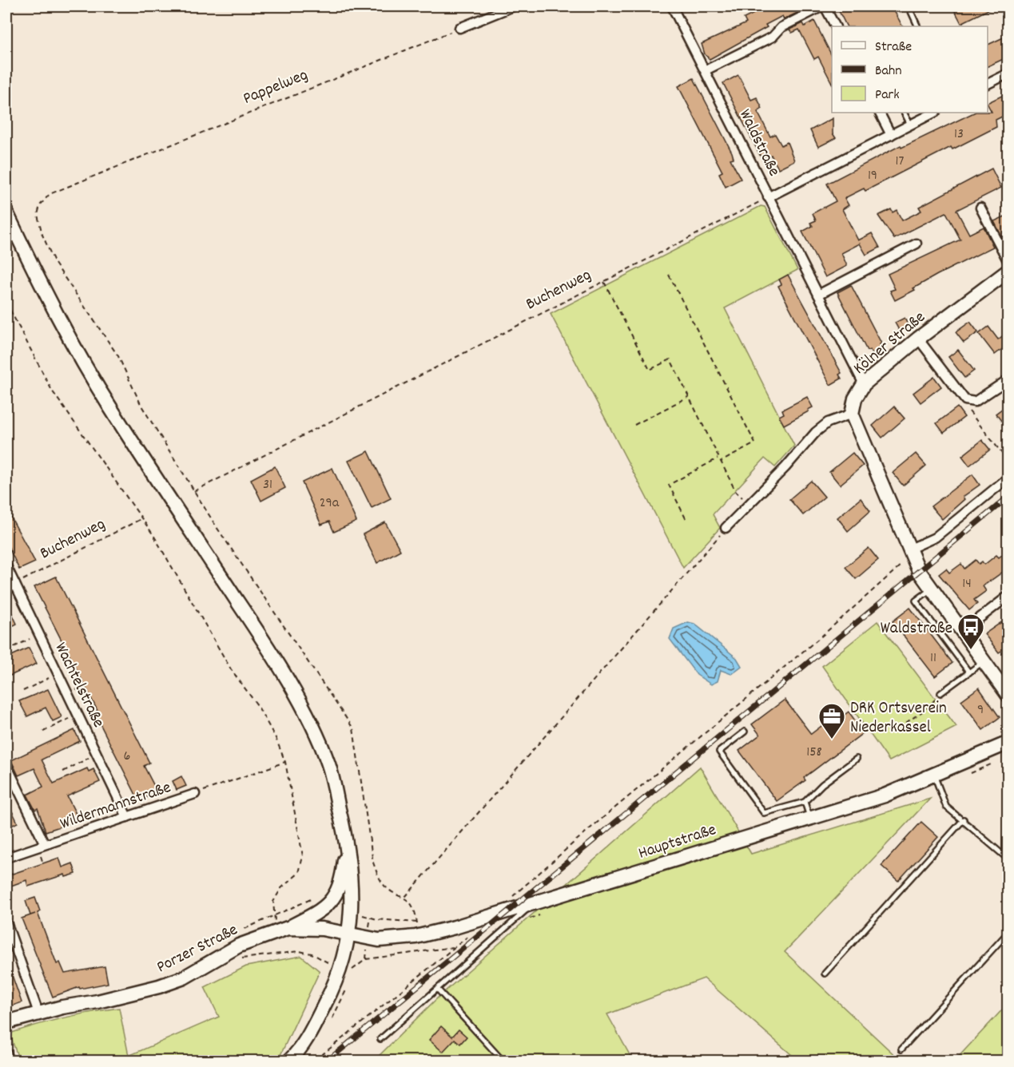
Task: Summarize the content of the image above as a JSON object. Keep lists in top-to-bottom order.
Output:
{
  "streets": {
    "street": [
      "Waldstraße",
      "Kölner Straße",
      "Wachtelstraße",
      "Wildermannstraße",
      "Hauptstraße",
      "Porzer Straße"
    ],
    "path": ["Pappelweg", "Buchenweg"]
  },
  "crossings": [
    ["Pappelweg", "Buchenweg"],
    ["Waldstraße", "Buchenweg"],
    ["Waldstraße", "Kölner Straße"],
    ["Buchenweg", "Wachtelstraße"],
    ["Wachtelstraße", "Wildermannstraße"],
    ["Hauptstraße", "Porzer Straße"]
  ],
  "places": {
    "bus stop": ["Waldstraße"],
    "office": ["DRK Ortsverein Niederkassel"]
  },
  "house_numbers": [
    "13",
    "17",
    "19",
    "31",
    "29a",
    "14",
    "11",
    "9",
    "158",
    "6"
  ],
  "legend": ["Straße", "Bahn", "Park"]
}
